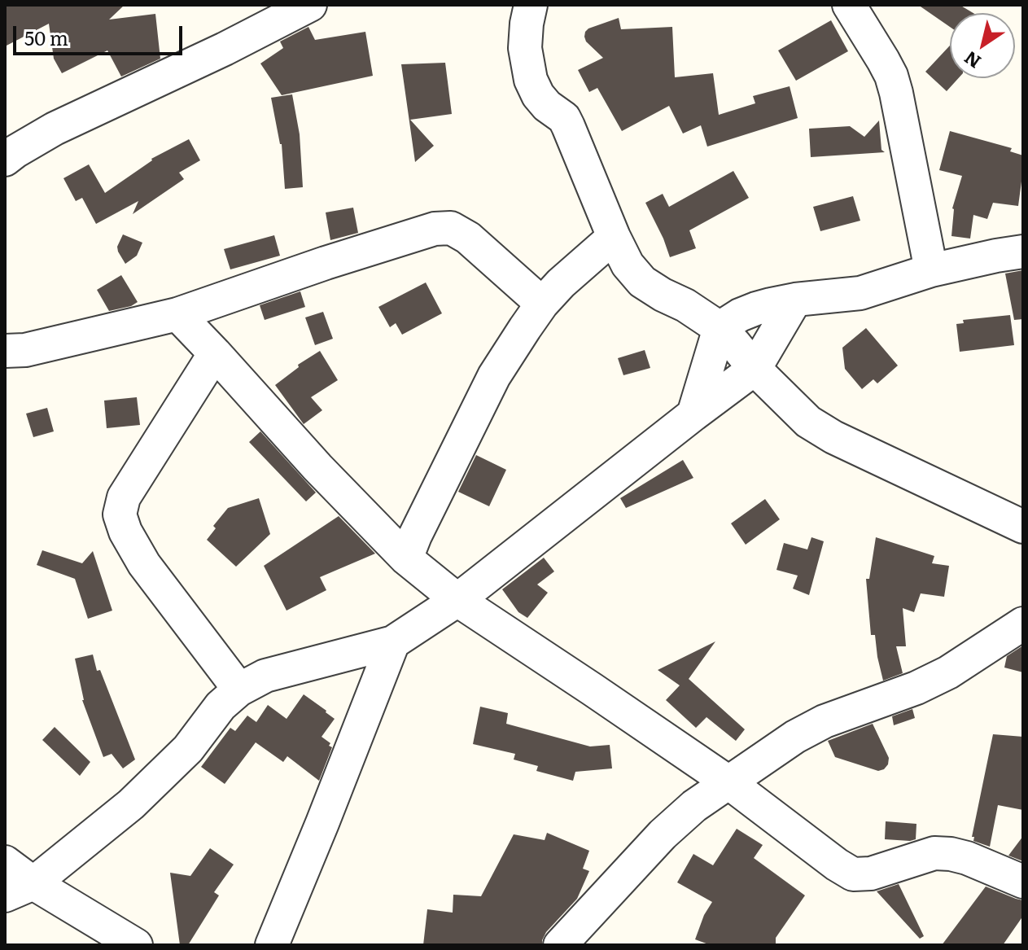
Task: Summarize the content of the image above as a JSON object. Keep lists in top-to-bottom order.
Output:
{
  "scale_bar": "50 m",
  "north": "bottom left"
}
